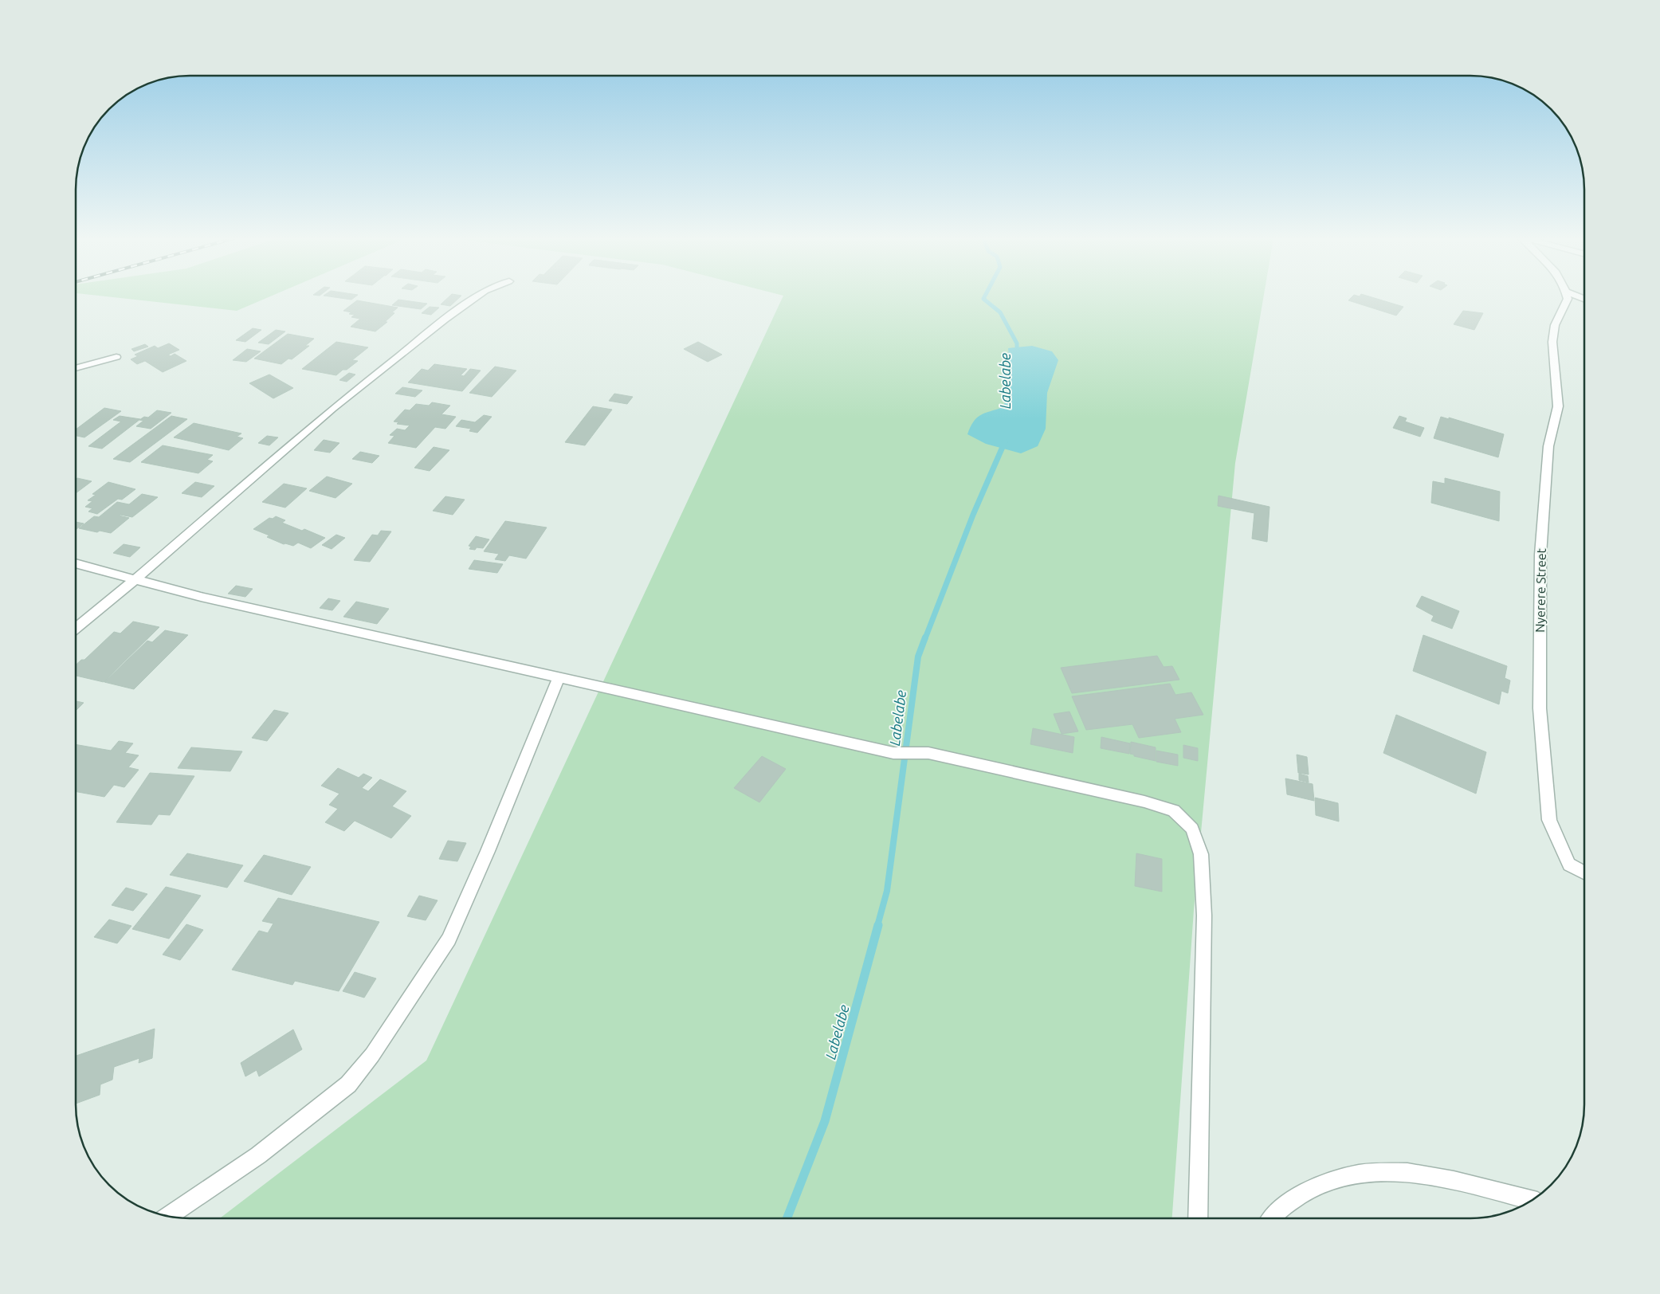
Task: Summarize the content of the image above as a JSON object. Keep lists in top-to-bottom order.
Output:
{
  "streets": {
    "street": ["Nyerere Street"]
  },
  "water": ["Labelabe"]
}
